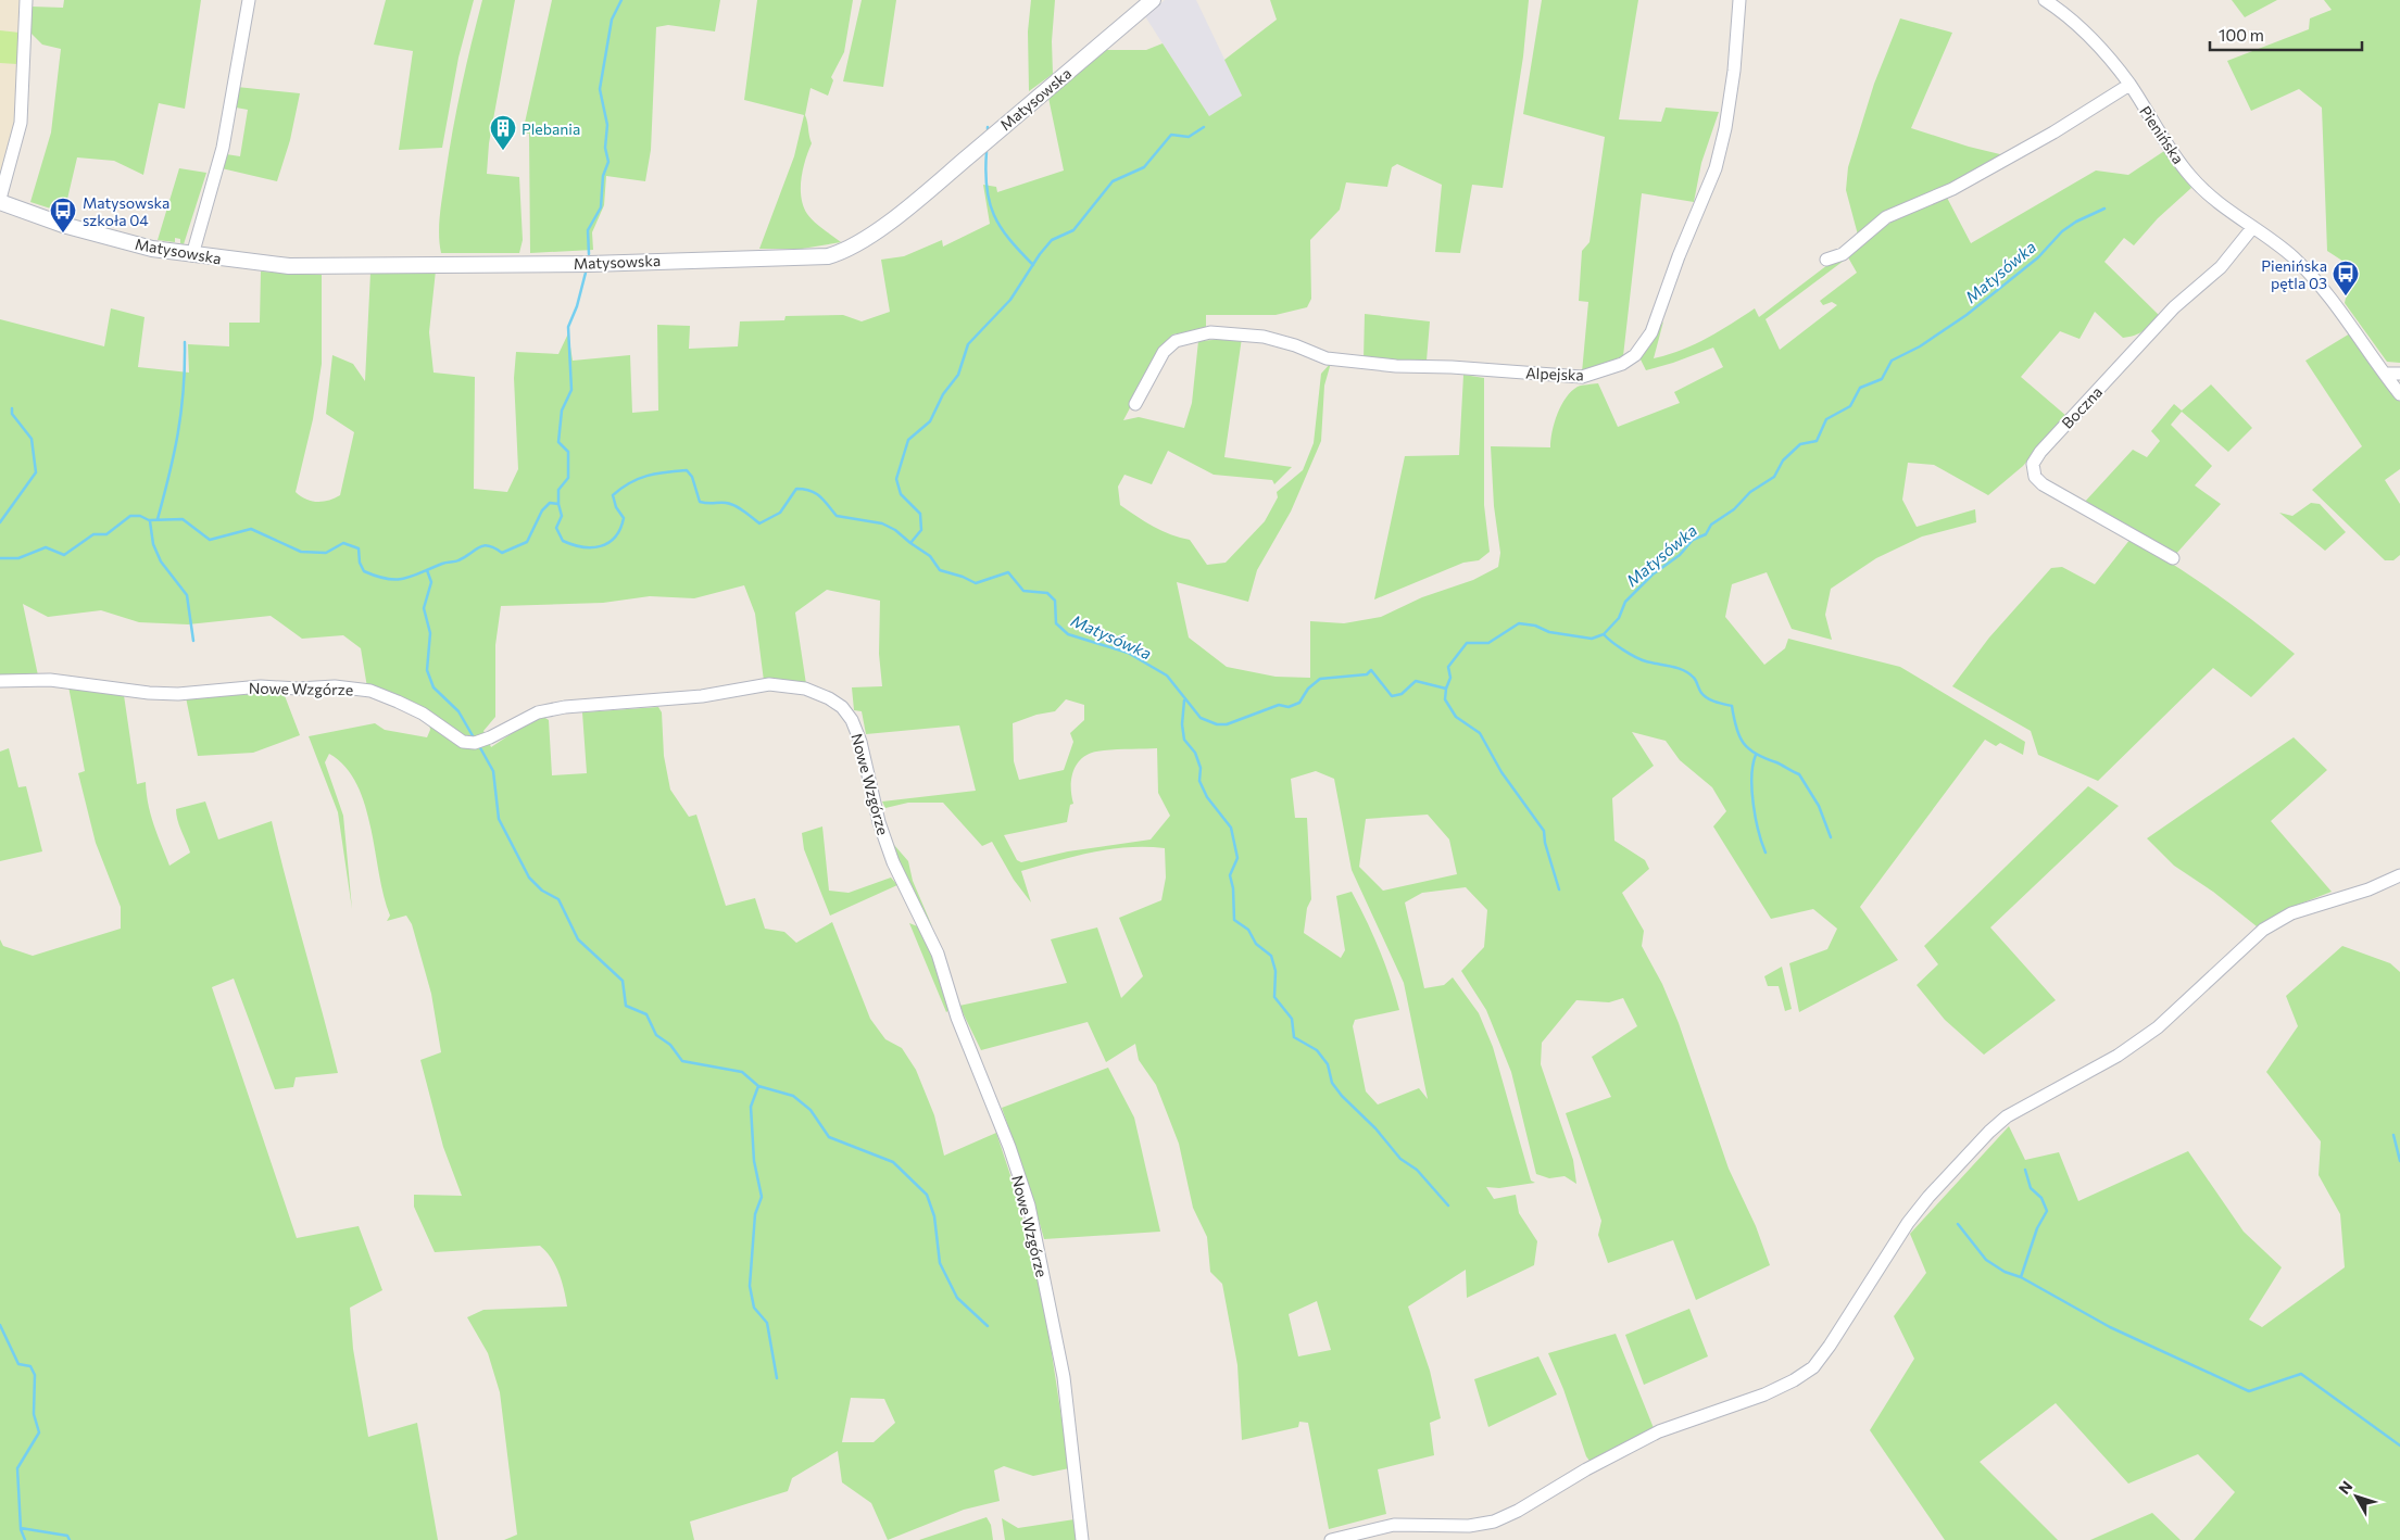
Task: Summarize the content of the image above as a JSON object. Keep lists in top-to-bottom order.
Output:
{
  "streets": {
    "street": [
      "Matysowska",
      "Pienińska",
      "Alpejska",
      "Boczna",
      "Nowe Wzgórze"
    ]
  },
  "crossings": [
    ["Pienińska", "Boczna"]
  ],
  "water": ["Matysówka"],
  "places": {
    "building": ["Plebania"],
    "bus stop": ["Matysowska szkoła 04", "Pienińska pętla 03"]
  },
  "scale_bar": "100 m",
  "north": "top left"
}
